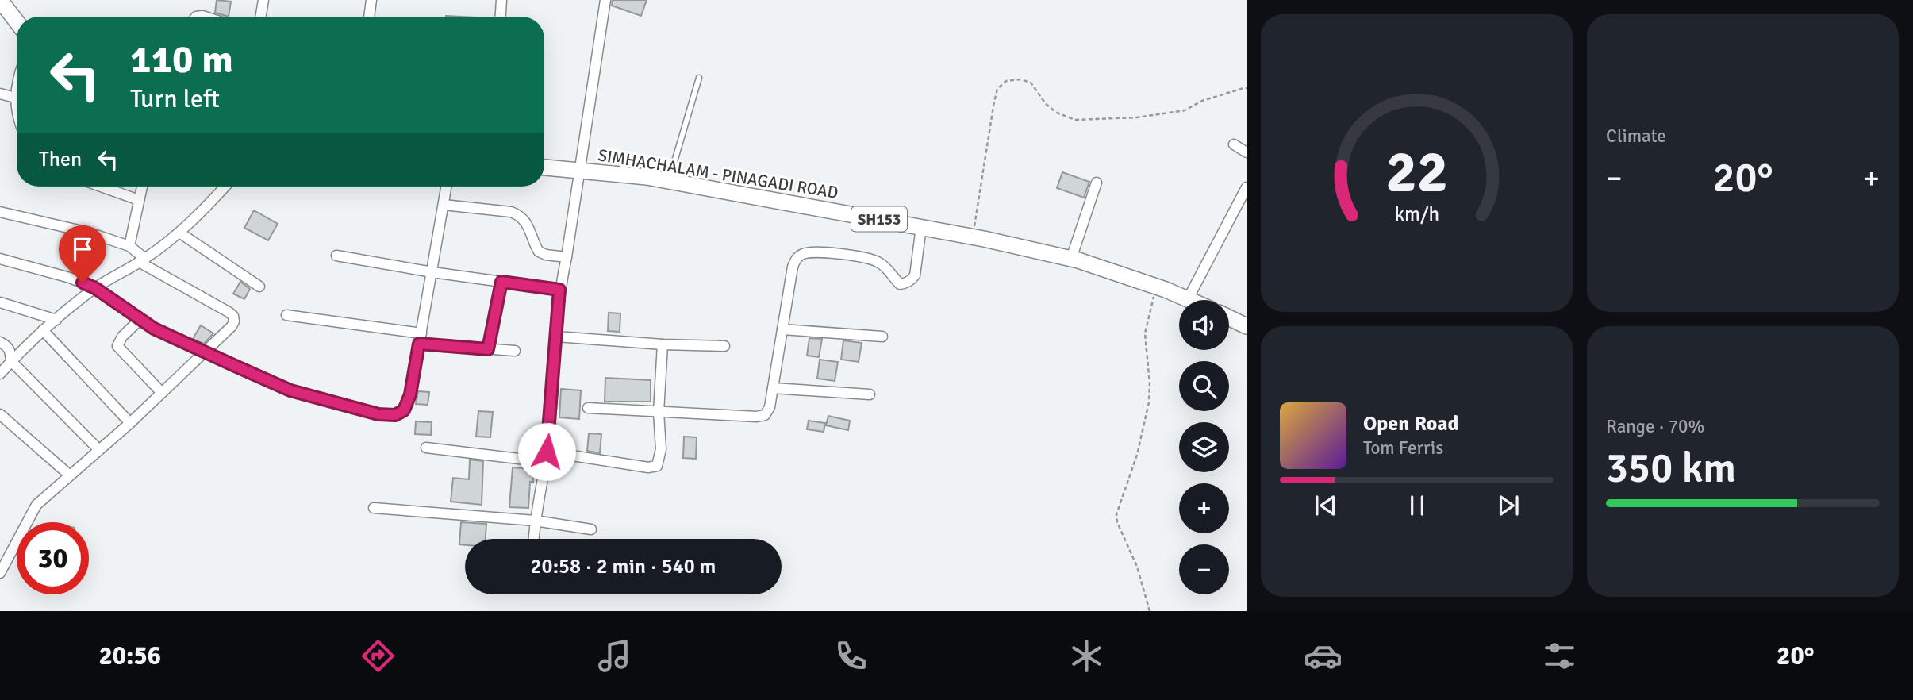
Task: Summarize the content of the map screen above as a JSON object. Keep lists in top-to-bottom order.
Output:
{
  "streets": {
    "main road": ["SIMHACHALAM - PINAGADI ROAD", "SH153"]
  },
  "page": {
    "tile": [
      "Climate",
      ["Range · 70%", "350 km"]
    ],
    "turn": ["110 m", "Turn left"],
    "then": "Then",
    "heat": ["−", "20°", "+"],
    "map_buttons": ["+", "−"],
    "song": ["Open Road", "Tom Ferris"],
    "limit": "30",
    "trip": "20:58 · 2 min · 540 m",
    "tabs": ["20:56", "20°"],
    "gauge": ["22", "km/h"]
  }
}
